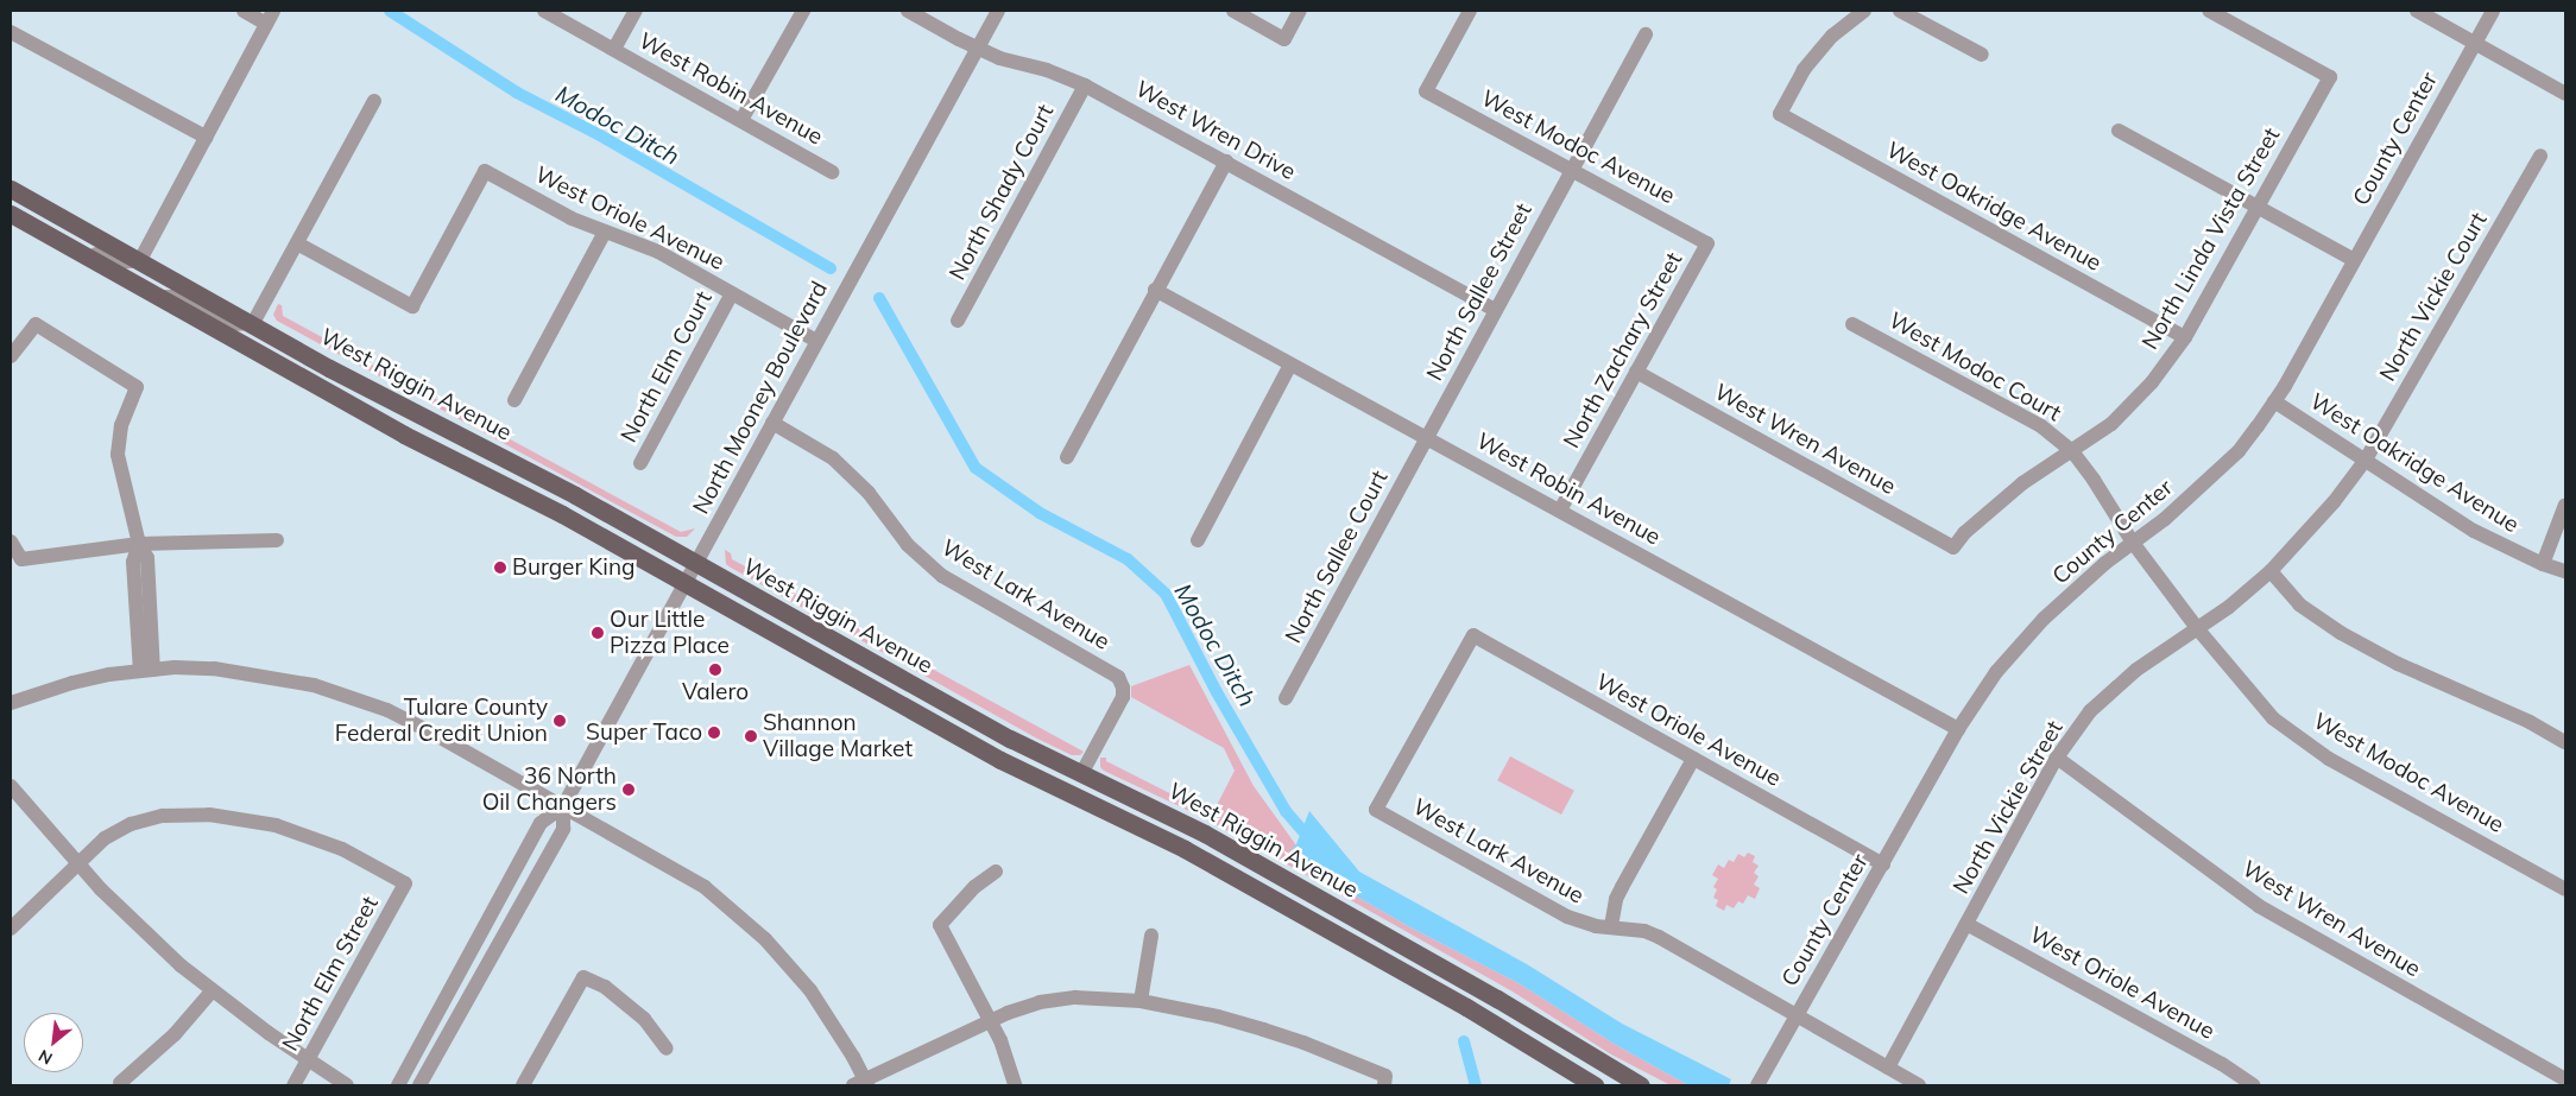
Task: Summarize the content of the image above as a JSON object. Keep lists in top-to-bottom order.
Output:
{
  "streets": {
    "main road": ["West Riggin Avenue"],
    "street": [
      "West Robin Avenue",
      "West Wren Drive",
      "County Center",
      "West Modoc Avenue",
      "North Shady Court",
      "West Oakridge Avenue",
      "West Oriole Avenue",
      "North Linda Vista Street",
      "North Sallee Street",
      "North Vickie Court",
      "North Zachary Street",
      "North Elm Court",
      "West Modoc Court",
      "North Mooney Boulevard",
      "West Wren Avenue",
      "North Sallee Court",
      "West Lark Avenue",
      "North Vickie Street",
      "North Elm Street"
    ]
  },
  "crossings": [
    ["West Robin Avenue", "County Center"],
    ["West Robin Avenue", "North Sallee Street"],
    ["West Robin Avenue", "North Zachary Street"],
    ["West Robin Avenue", "North Sallee Court"],
    ["West Wren Drive", "North Shady Court"],
    ["West Wren Drive", "North Sallee Street"],
    ["West Wren Drive", "North Mooney Boulevard"],
    ["County Center", "West Modoc Avenue"],
    ["County Center", "West Oakridge Avenue"],
    ["County Center", "West Oriole Avenue"],
    ["County Center", "West Lark Avenue"],
    ["West Modoc Avenue", "North Linda Vista Street"],
    ["West Modoc Avenue", "North Sallee Street"],
    ["West Modoc Avenue", "North Zachary Street"],
    ["West Modoc Avenue", "West Modoc Court"],
    ["West Modoc Avenue", "North Vickie Street"],
    ["West Oakridge Avenue", "North Linda Vista Street"],
    ["West Oakridge Avenue", "North Vickie Court"],
    ["West Oakridge Avenue", "North Vickie Street"],
    ["West Oriole Avenue", "North Elm Court"],
    ["West Oriole Avenue", "North Mooney Boulevard"],
    ["West Oriole Avenue", "West Lark Avenue"],
    ["West Oriole Avenue", "North Vickie Street"],
    ["North Linda Vista Street", "West Modoc Court"],
    ["North Linda Vista Street", "West Wren Avenue"],
    ["North Sallee Street", "North Sallee Court"],
    ["North Vickie Court", "North Vickie Street"],
    ["North Zachary Street", "West Wren Avenue"],
    ["West Riggin Avenue", "North Mooney Boulevard"],
    ["West Riggin Avenue", "West Lark Avenue"],
    ["North Mooney Boulevard", "West Lark Avenue"],
    ["West Wren Avenue", "North Vickie Street"],
    ["West Lark Avenue", "North Vickie Street"]
  ],
  "water": ["Modoc Ditch"],
  "places": [
    "Burger King",
    "Our Little Pizza Place",
    "Valero",
    "Tulare County Federal Credit Union",
    "Super Taco",
    "Shannon Village Market",
    "36 North Oil Changers"
  ],
  "north": "bottom left"
}
